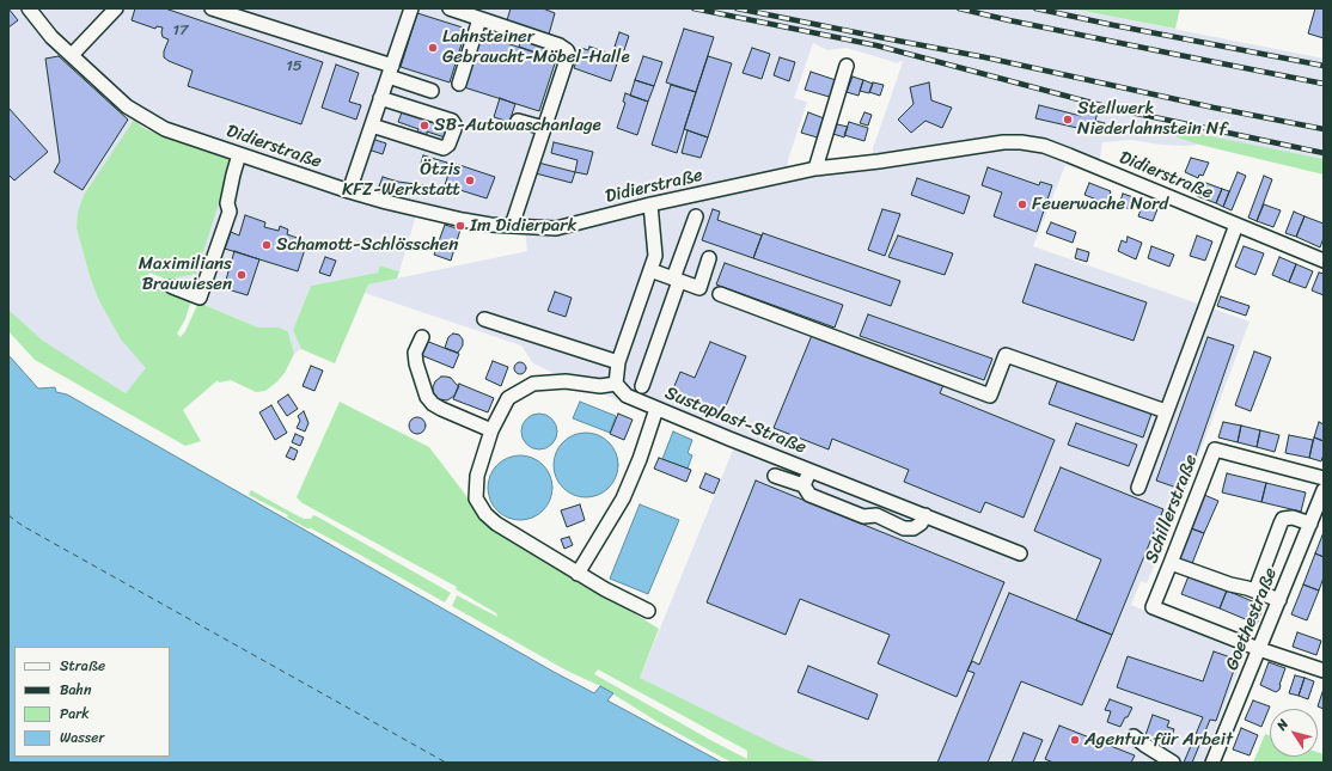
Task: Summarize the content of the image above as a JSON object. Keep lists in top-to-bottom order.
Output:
{
  "streets": {
    "street": [
      "Didierstraße",
      "Sustaplast-Straße",
      "Schillerstraße",
      "Goethestraße"
    ]
  },
  "crossings": [
    ["Schillerstraße", "Goethestraße"]
  ],
  "places": [
    "Lahnsteiner Gebraucht-Möbel-Halle",
    "Stellwerk Niederlahnstein Nf",
    "SB-Autowaschanlage",
    "Ötzis KFZ-Werkstatt",
    "Feuerwache Nord",
    "Im Didierpark",
    "Schamott-Schlösschen",
    "Maximilians Brauwiesen",
    "Agentur für Arbeit"
  ],
  "house_numbers": ["17", "15"],
  "legend": [
    "Straße",
    "Bahn",
    "Park",
    "Wasser"
  ],
  "north": "top left"
}
